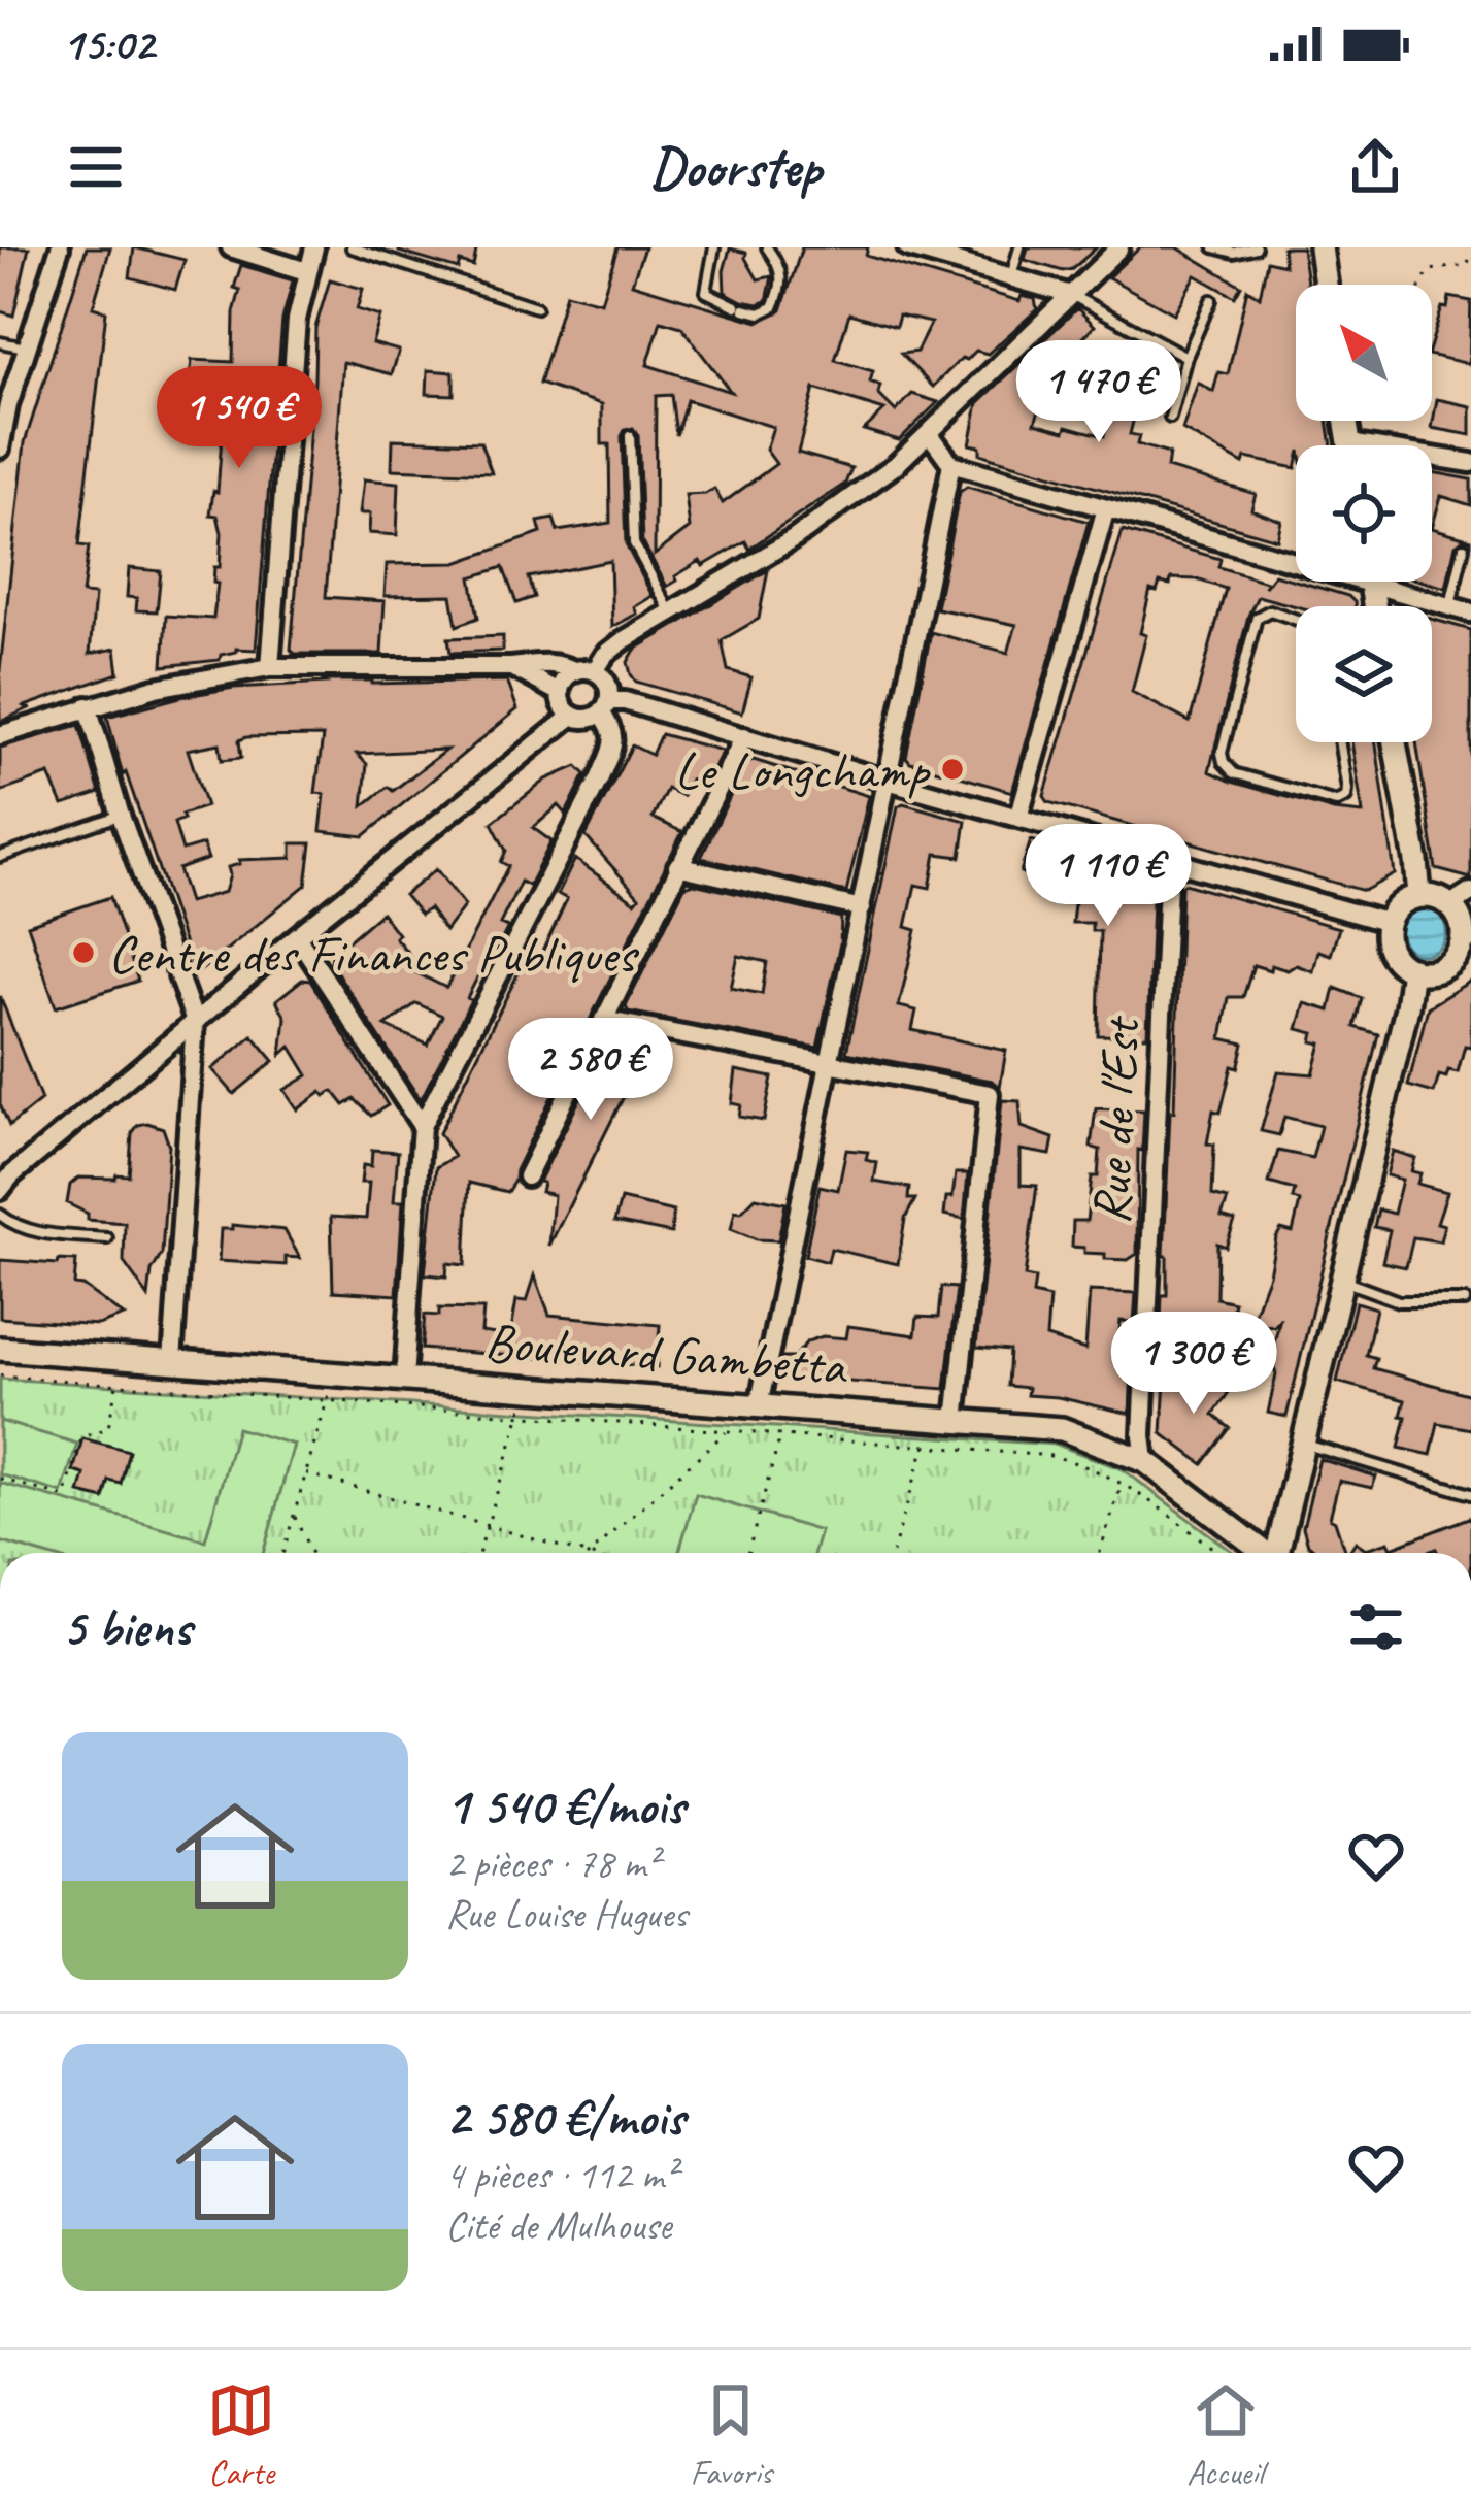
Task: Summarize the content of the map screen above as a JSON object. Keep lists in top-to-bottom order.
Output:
{
  "streets": {
    "main road": ["Boulevard Gambetta"],
    "street": ["Rue de l'Est"]
  },
  "crossings": [
    ["Rue de l'Est", "Boulevard Gambetta"]
  ],
  "places": ["Le Longchamp", "Centre des Finances Publiques"],
  "north": "top left",
  "page": {
    "status": "15:02",
    "header": "Doorstep",
    "price": [
      "1 470 €",
      "1 540 €",
      "1 110 €",
      "2 580 €",
      "1 300 €"
    ],
    "heading": "5 biens",
    "list": [
      {
        "name": "1 540 €/mois",
        "note": "2 pièces · 78 m² · Rue Louise Hugues"
      },
      {
        "name": "2 580 €/mois",
        "note": "4 pièces · 112 m² · Cité de Mulhouse"
      }
    ],
    "tabs": ["Carte", "Favoris", "Accueil"]
  }
}
